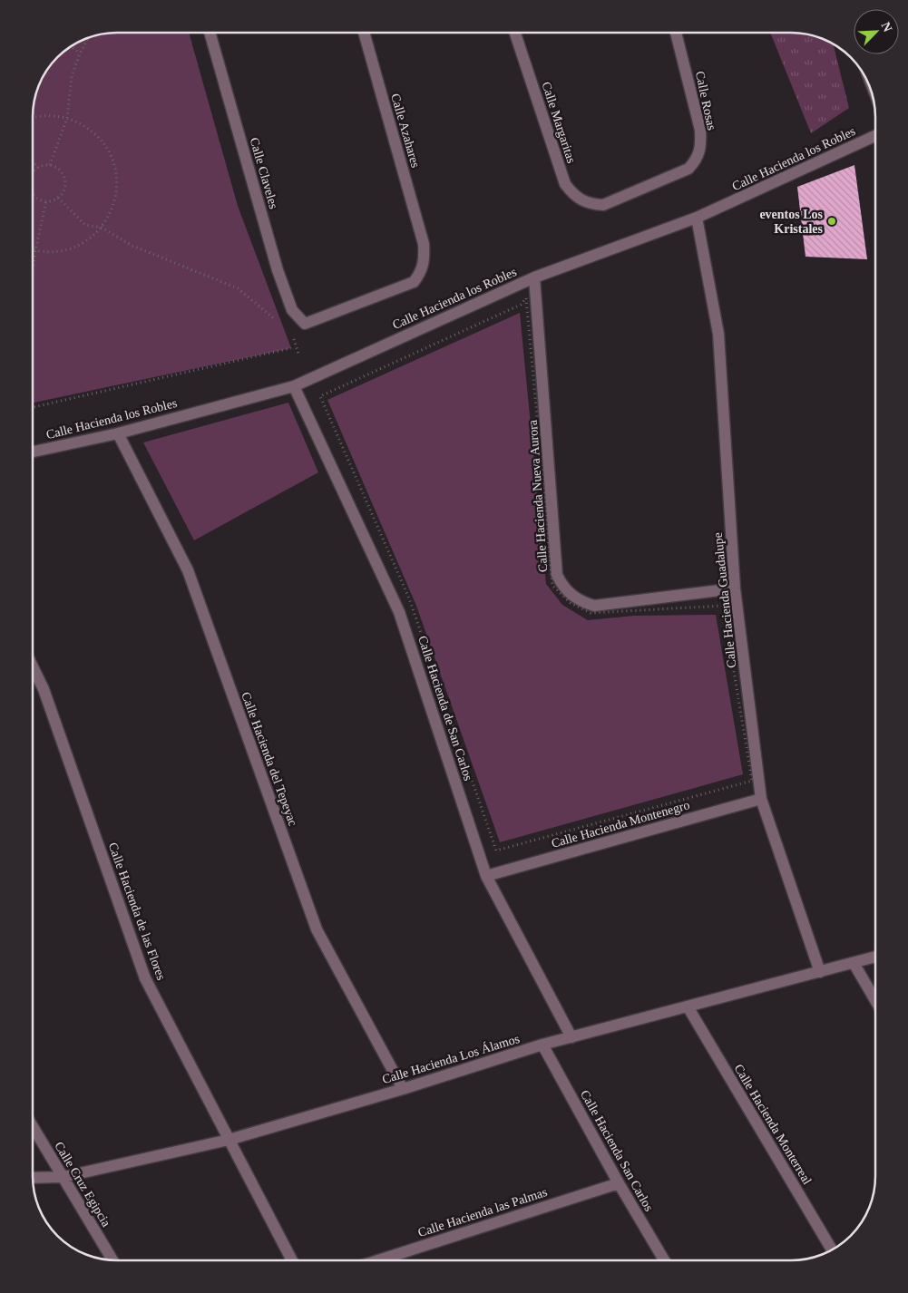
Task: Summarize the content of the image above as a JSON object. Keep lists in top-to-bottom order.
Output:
{
  "streets": {
    "street": [
      "Calle Rosas",
      "Calle Margaritas",
      "Calle Azahares",
      "Calle Hacienda los Robles",
      "Calle Claveles",
      "Calle Hacienda Nueva Aurora",
      "Calle Hacienda Guadalupe",
      "Calle Hacienda de San Carlos",
      "Calle Hacienda del Tepeyac",
      "Calle Hacienda Montenegro",
      "Calle Hacienda de las Flores",
      "Calle Hacienda Los Álamos",
      "Calle Hacienda Monterreal",
      "Calle Hacienda San Carlos",
      "Calle Cruz Egipcia",
      "Calle Hacienda las Palmas"
    ]
  },
  "crossings": [
    ["Calle Rosas", "Calle Margaritas"],
    ["Calle Azahares", "Calle Claveles"],
    ["Calle Hacienda los Robles", "Calle Hacienda Nueva Aurora"],
    ["Calle Hacienda los Robles", "Calle Hacienda Guadalupe"],
    ["Calle Hacienda los Robles", "Calle Hacienda de San Carlos"],
    ["Calle Hacienda los Robles", "Calle Hacienda del Tepeyac"],
    ["Calle Hacienda Nueva Aurora", "Calle Hacienda Guadalupe"],
    ["Calle Hacienda Guadalupe", "Calle Hacienda Montenegro"],
    ["Calle Hacienda Guadalupe", "Calle Hacienda Los Álamos"],
    ["Calle Hacienda de San Carlos", "Calle Hacienda Montenegro"],
    ["Calle Hacienda de San Carlos", "Calle Hacienda Los Álamos"],
    ["Calle Hacienda del Tepeyac", "Calle Hacienda Los Álamos"],
    ["Calle Hacienda de las Flores", "Calle Hacienda Los Álamos"],
    ["Calle Hacienda Los Álamos", "Calle Hacienda Monterreal"],
    ["Calle Hacienda Los Álamos", "Calle Hacienda San Carlos"],
    ["Calle Hacienda Los Álamos", "Calle Cruz Egipcia"],
    ["Calle Hacienda San Carlos", "Calle Hacienda las Palmas"]
  ],
  "places": ["eventos Los Kristales"],
  "north": "top right"
}
